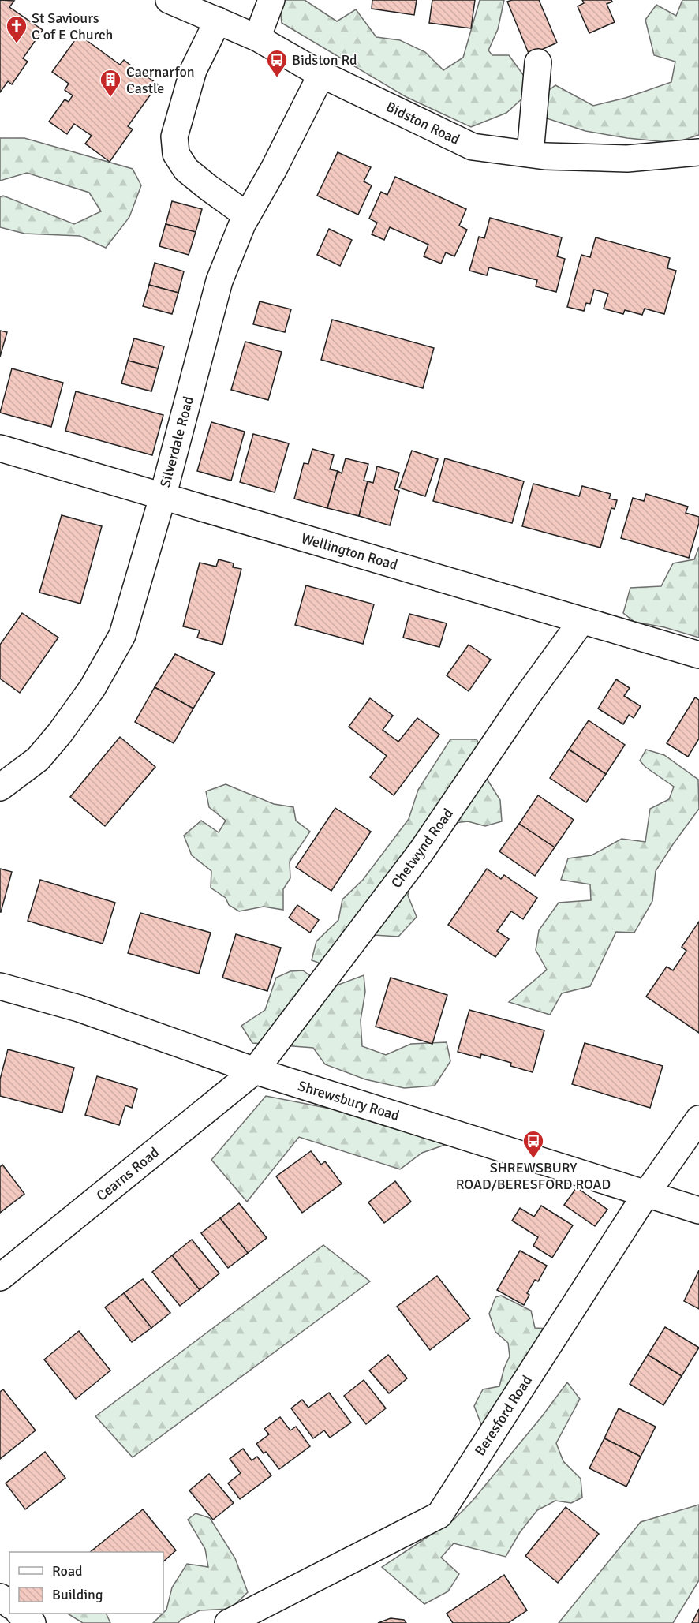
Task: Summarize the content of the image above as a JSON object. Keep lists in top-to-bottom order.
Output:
{
  "streets": {
    "street": [
      "Bidston Road",
      "Silverdale Road",
      "Wellington Road",
      "Chetwynd Road",
      "Shrewsbury Road",
      "Cearns Road",
      "Beresford Road"
    ]
  },
  "crossings": [
    ["Bidston Road", "Silverdale Road"],
    ["Silverdale Road", "Wellington Road"],
    ["Wellington Road", "Chetwynd Road"],
    ["Chetwynd Road", "Shrewsbury Road"],
    ["Chetwynd Road", "Cearns Road"],
    ["Shrewsbury Road", "Cearns Road"],
    ["Shrewsbury Road", "Beresford Road"]
  ],
  "places": {
    "church": ["St Saviours C of E Church"],
    "bus stop": ["Bidston Rd", "SHREWSBURY ROAD/BERESFORD ROAD"],
    "building": ["Caernarfon Castle"]
  },
  "legend": ["Road", "Building"]
}
